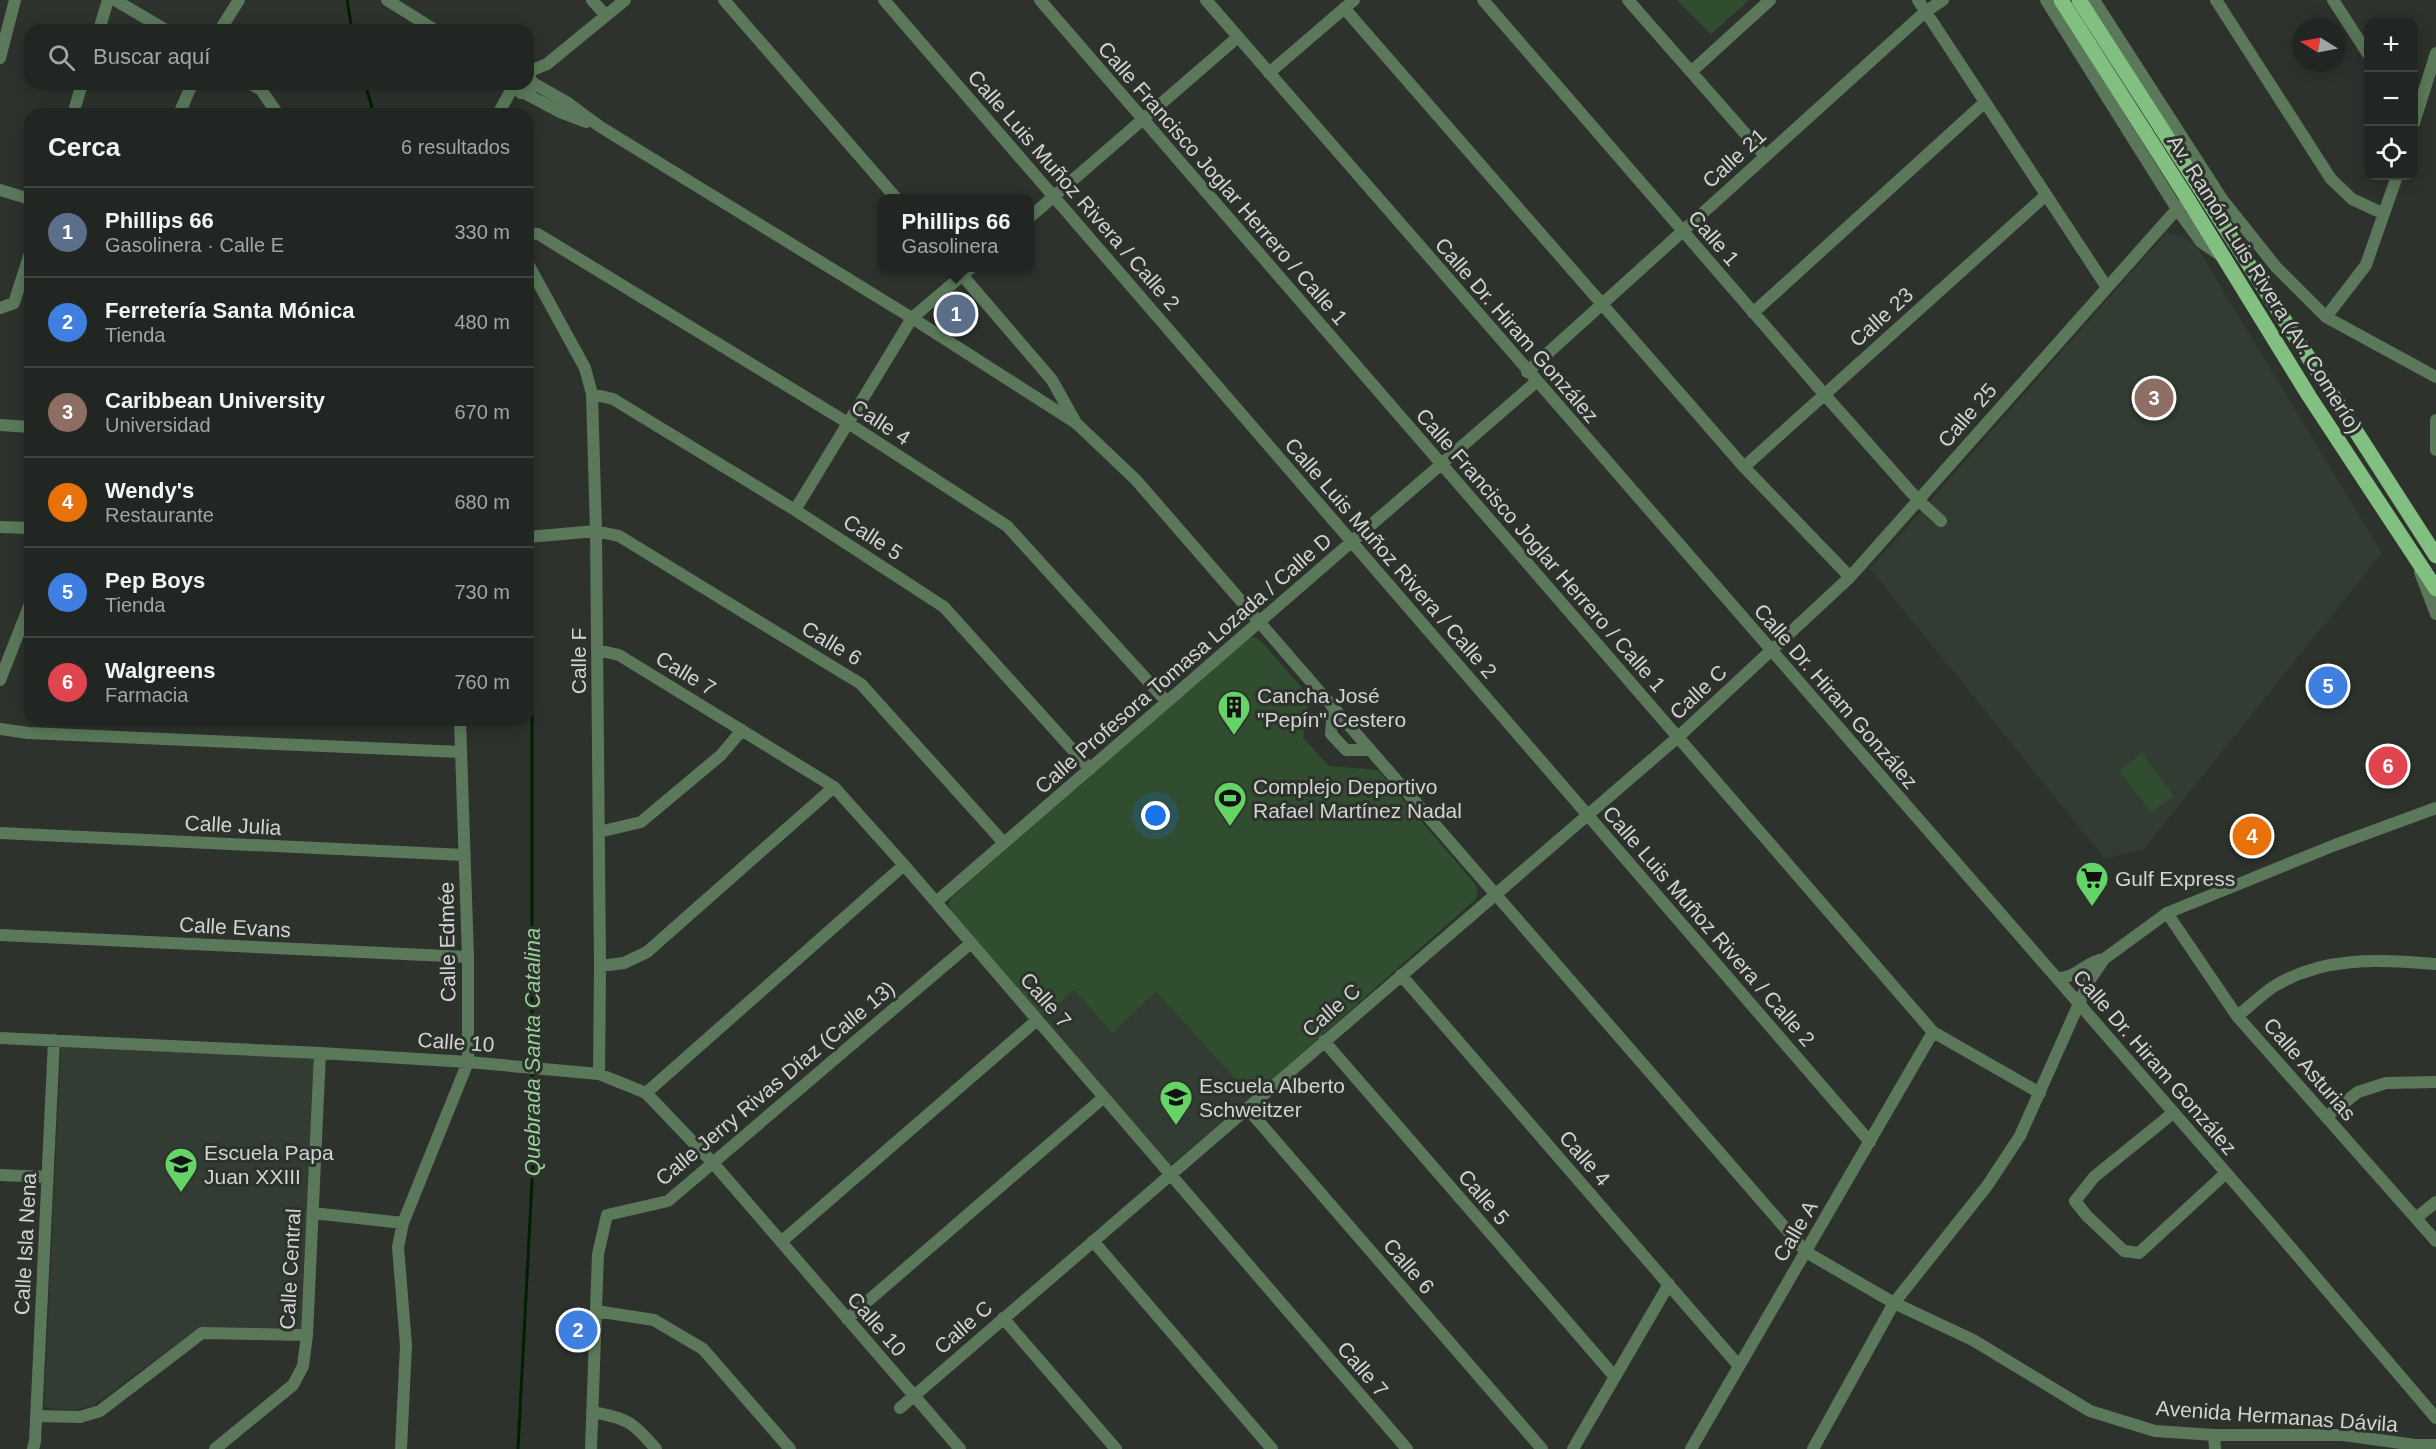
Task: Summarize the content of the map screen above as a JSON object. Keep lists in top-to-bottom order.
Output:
{
  "streets": {
    "main road": ["Av. Ramón Luis Rivera (Av. Comerío)"],
    "street": [
      "Calle 21",
      "Calle Francisco Joglar Herrero / Calle 1",
      "Calle Luis Muñoz Rivera / Calle 2",
      "Calle 1",
      "Calle 23",
      "Calle Dr. Hiram González",
      "Calle 25",
      "Calle 4",
      "Calle 5",
      "Calle 6",
      "Calle F",
      "Calle Profesora Tomasa Lozada / Calle D",
      "Calle 7",
      "Calle C",
      "Calle Julia",
      "Calle Evans",
      "Calle Edmée",
      "Calle 10",
      "Calle Asturias",
      "Calle Jerry Rivas Díaz (Calle 13)",
      "Calle A",
      "Calle Isla Nena",
      "Calle Central",
      "Avenida Hermanas Dávila"
    ]
  },
  "crossings": [
    ["Calle 21", "Calle 1"],
    ["Calle 21", "Calle Dr. Hiram González"],
    ["Calle Francisco Joglar Herrero / Calle 1", "Calle Profesora Tomasa Lozada / Calle D"],
    ["Calle Francisco Joglar Herrero / Calle 1", "Calle C"],
    ["Calle Francisco Joglar Herrero / Calle 1", "Calle A"],
    ["Calle Luis Muñoz Rivera / Calle 2", "Calle Profesora Tomasa Lozada / Calle D"],
    ["Calle Luis Muñoz Rivera / Calle 2", "Calle C"],
    ["Calle Luis Muñoz Rivera / Calle 2", "Calle A"],
    ["Calle 1", "Calle 23"],
    ["Calle 1", "Calle 25"],
    ["Av. Ramón Luis Rivera (Av. Comerío)", "Calle 25"],
    ["Calle Dr. Hiram González", "Calle 25"],
    ["Calle Dr. Hiram González", "Calle Profesora Tomasa Lozada / Calle D"],
    ["Calle Dr. Hiram González", "Calle C"],
    ["Calle 25", "Calle C"],
    ["Calle 4", "Calle Profesora Tomasa Lozada / Calle D"],
    ["Calle 4", "Calle C"],
    ["Calle 4", "Calle A"],
    ["Calle 5", "Calle F"],
    ["Calle 5", "Calle Profesora Tomasa Lozada / Calle D"],
    ["Calle 5", "Calle C"],
    ["Calle 6", "Calle F"],
    ["Calle 6", "Calle Profesora Tomasa Lozada / Calle D"],
    ["Calle 6", "Calle C"],
    ["Calle F", "Calle 7"],
    ["Calle F", "Calle 10"],
    ["Calle Profesora Tomasa Lozada / Calle D", "Calle 7"],
    ["Calle Profesora Tomasa Lozada / Calle D", "Avenida Hermanas Dávila"],
    ["Calle 7", "Calle C"],
    ["Calle 7", "Calle Jerry Rivas Díaz (Calle 13)"],
    ["Calle C", "Calle 10"],
    ["Calle C", "Avenida Hermanas Dávila"],
    ["Calle Julia", "Calle Edmée"],
    ["Calle Evans", "Calle Edmée"],
    ["Calle Edmée", "Calle 10"],
    ["Calle 10", "Calle Jerry Rivas Díaz (Calle 13)"],
    ["Calle 10", "Calle Isla Nena"],
    ["Calle 10", "Calle Central"],
    ["Calle A", "Avenida Hermanas Dávila"]
  ],
  "water": ["Quebrada Santa Catalina"],
  "places": {
    "building": ["Cancha José \"Pepín\" Cestero"],
    "sports": ["Complejo Deportivo Rafael Martínez Nadal"],
    "supermarket": ["Gulf Express"],
    "school or university": ["Escuela Alberto Schweitzer", "Escuela Papa Juan XXIII"]
  },
  "north": "left",
  "page": {
    "map_buttons": ["+", "−"],
    "search": "Buscar aquí",
    "heading": ["Cerca", "6 resultados"],
    "list": [
      {
        "mark": "1",
        "name": "Phillips 66",
        "note": "Gasolinera · Calle E",
        "value": "330 m"
      },
      {
        "mark": "2",
        "name": "Ferretería Santa Mónica",
        "note": "Tienda",
        "value": "480 m"
      },
      {
        "mark": "3",
        "name": "Caribbean University",
        "note": "Universidad",
        "value": "670 m"
      },
      {
        "mark": "4",
        "name": "Wendy's",
        "note": "Restaurante",
        "value": "680 m"
      },
      {
        "mark": "5",
        "name": "Pep Boys",
        "note": "Tienda",
        "value": "730 m"
      },
      {
        "mark": "6",
        "name": "Walgreens",
        "note": "Farmacia",
        "value": "760 m"
      }
    ],
    "popup": ["Phillips 66", "Gasolinera"],
    "pins": [
      "1",
      "3",
      "5",
      "6",
      "4",
      "2"
    ]
  }
}
